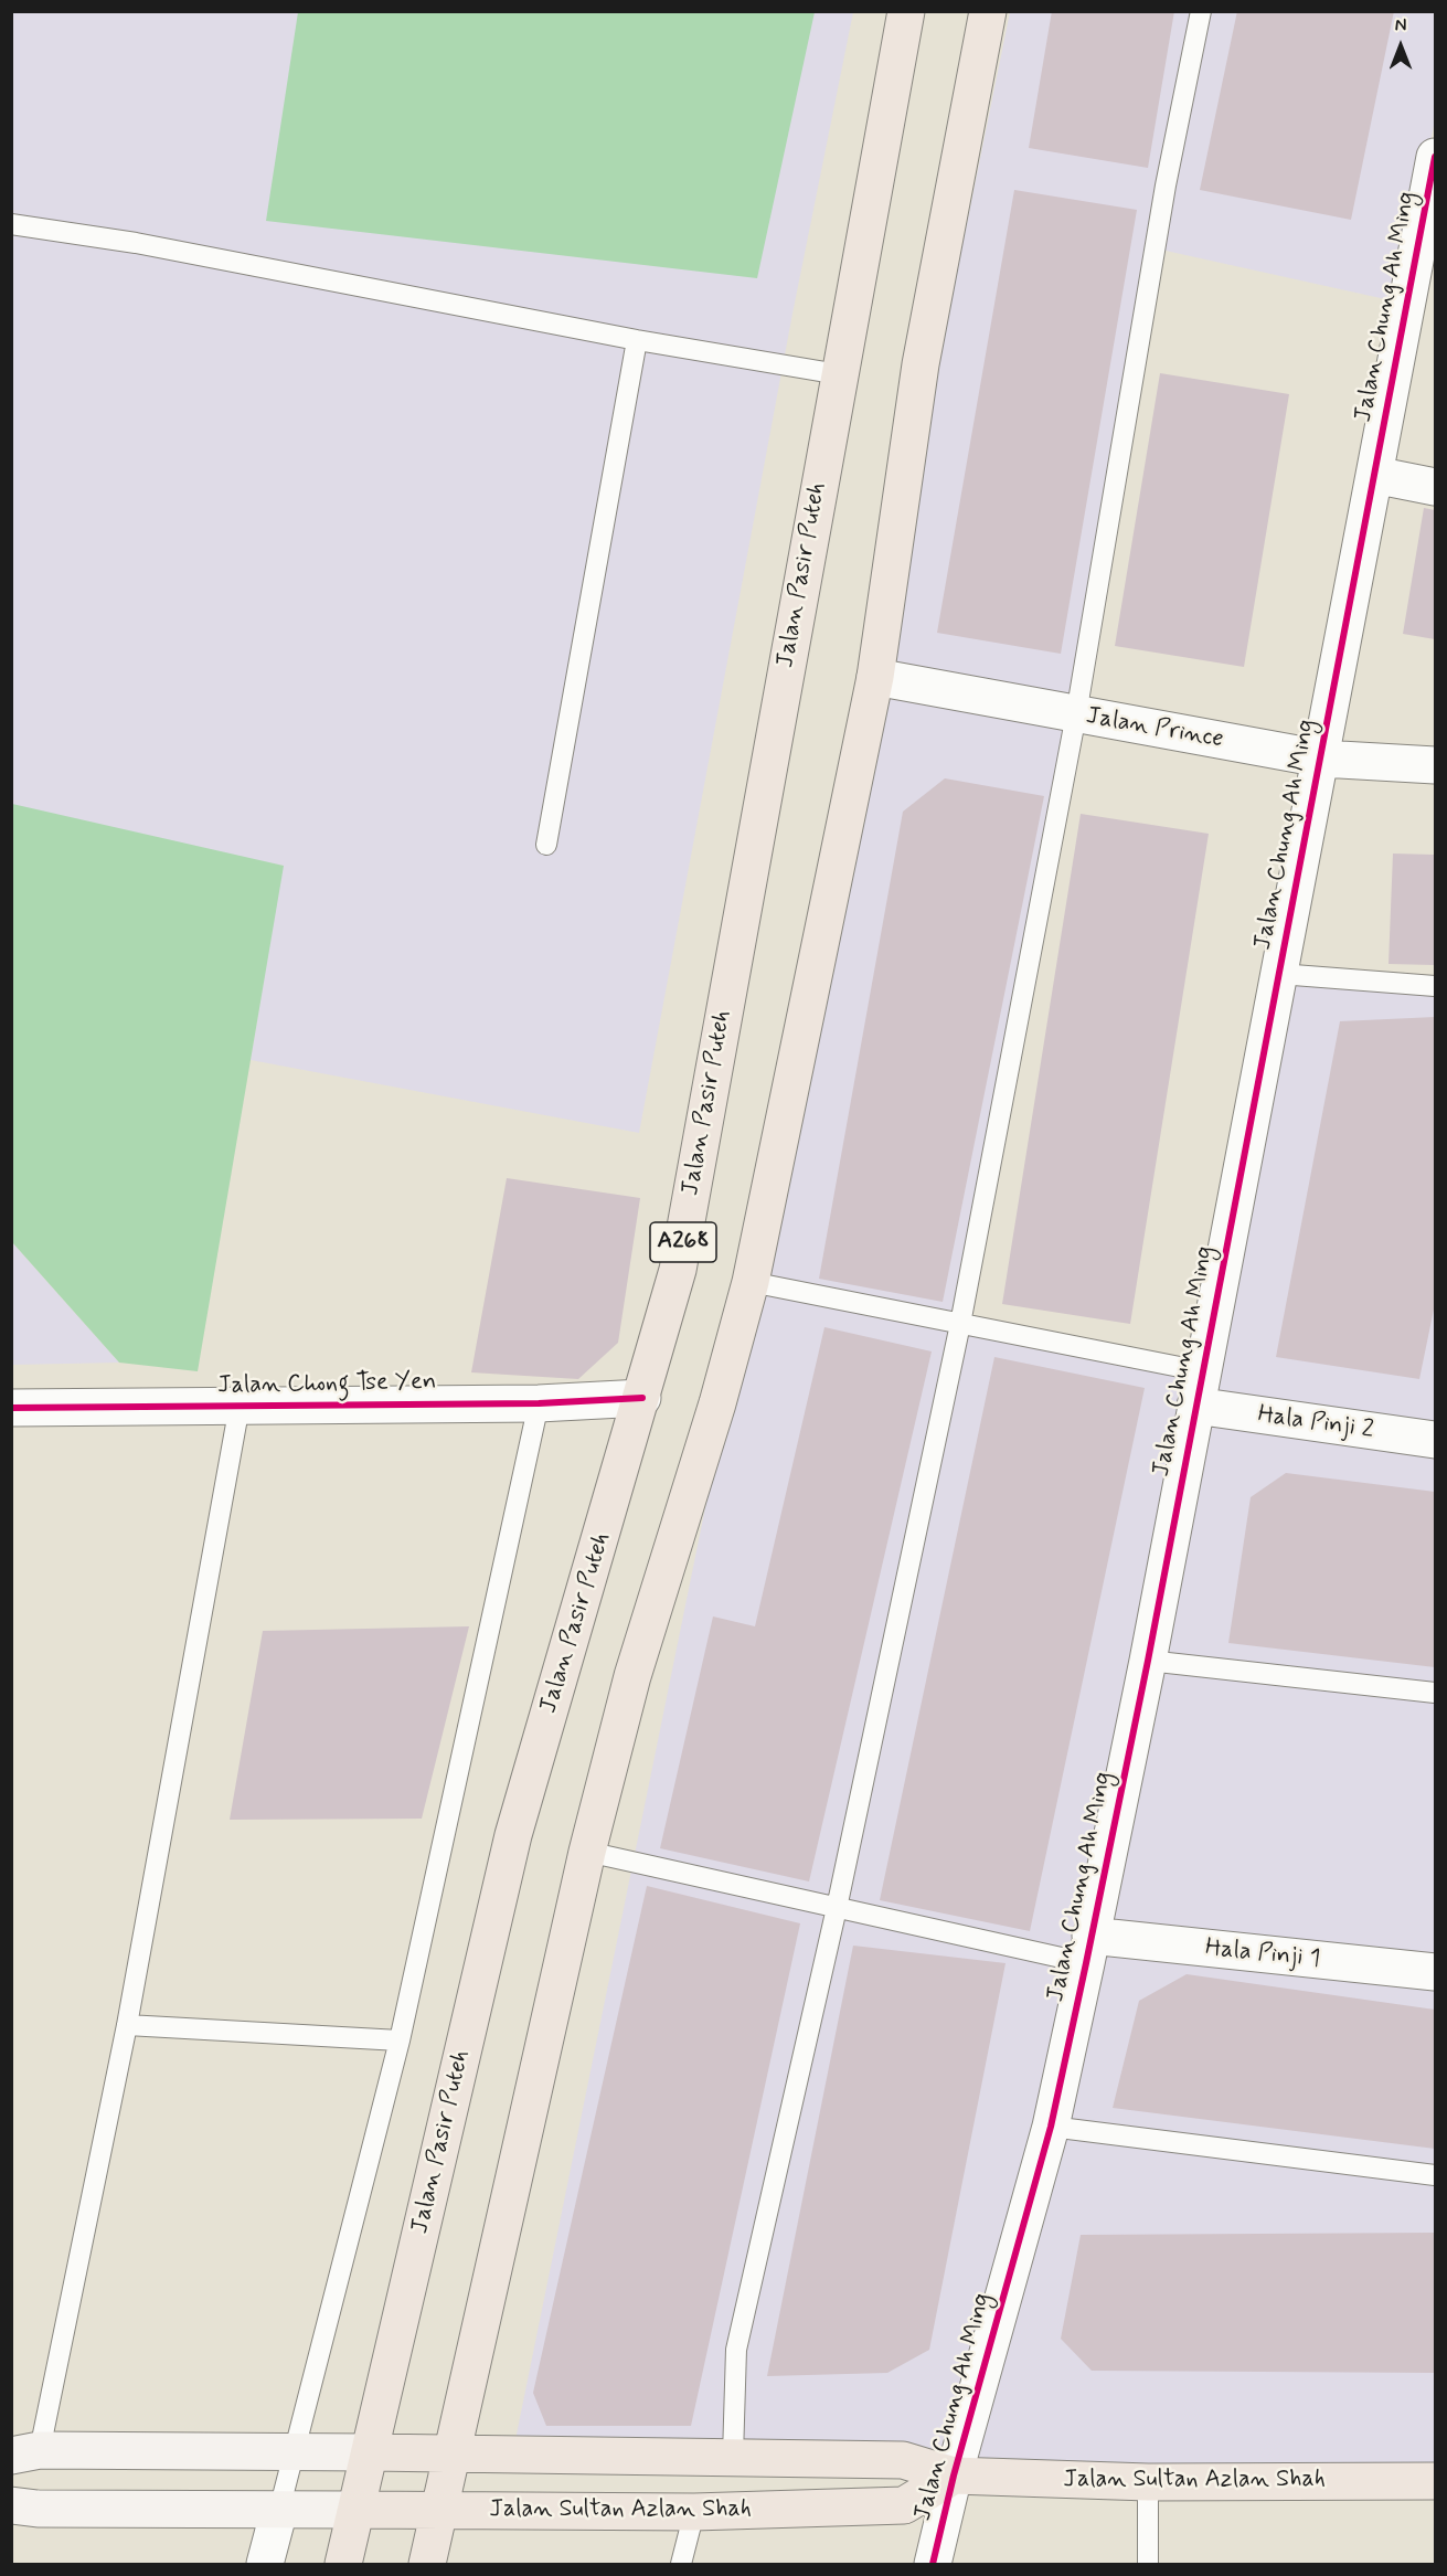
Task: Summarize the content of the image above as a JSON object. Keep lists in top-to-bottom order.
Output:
{
  "streets": {
    "main road": ["Jalan Pasir Puteh", "A268", "Jalan Sultan Azlan Shah"],
    "street": [
      "Jalan Chung Ah Ming",
      "Jalan Prince",
      "Jalan Chong Tse Yen",
      "Hala Pinji 2",
      "Hala Pinji 1"
    ]
  },
  "crossings": [
    ["Jalan Chung Ah Ming", "Jalan Prince"],
    ["Jalan Chung Ah Ming", "Hala Pinji 2"],
    ["Jalan Chung Ah Ming", "Hala Pinji 1"],
    ["Jalan Chung Ah Ming", "Jalan Sultan Azlan Shah"],
    ["Jalan Pasir Puteh", "Jalan Chong Tse Yen"],
    ["Jalan Pasir Puteh", "Jalan Sultan Azlan Shah"]
  ],
  "north": "top"
}
